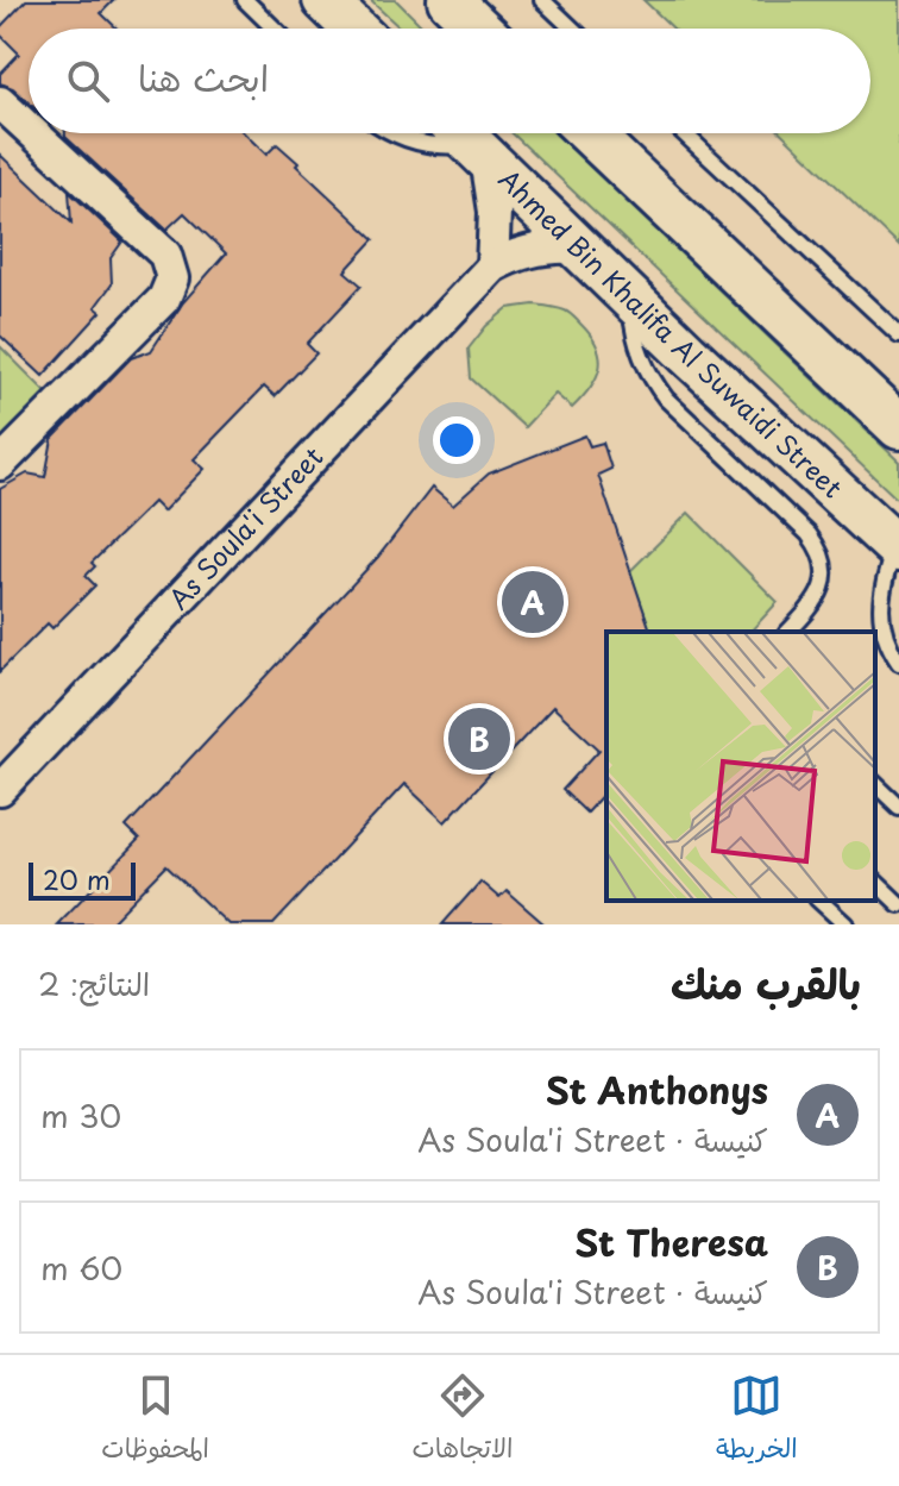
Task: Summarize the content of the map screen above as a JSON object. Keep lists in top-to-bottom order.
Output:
{
  "streets": {
    "street": ["Ahmed Bin Khalifa Al Suwaidi Street", "As Soula'i Street"]
  },
  "crossings": [
    ["Ahmed Bin Khalifa Al Suwaidi Street", "As Soula'i Street"]
  ],
  "scale_bar": "20 m",
  "page": {
    "search": "ابحث هنا",
    "pins": ["A", "B"],
    "scale": "20 m",
    "heading": ["بالقرب منك", "النتائج: 2"],
    "list": [
      {
        "mark": "A",
        "name": "St Anthonys",
        "note": "كنيسة · As Soula'i Street",
        "value": "30 m"
      },
      {
        "mark": "B",
        "name": "St Theresa",
        "note": "كنيسة · As Soula'i Street",
        "value": "60 m"
      }
    ],
    "nav": ["الخريطة", "الاتجاهات", "المحفوظات"]
  }
}
